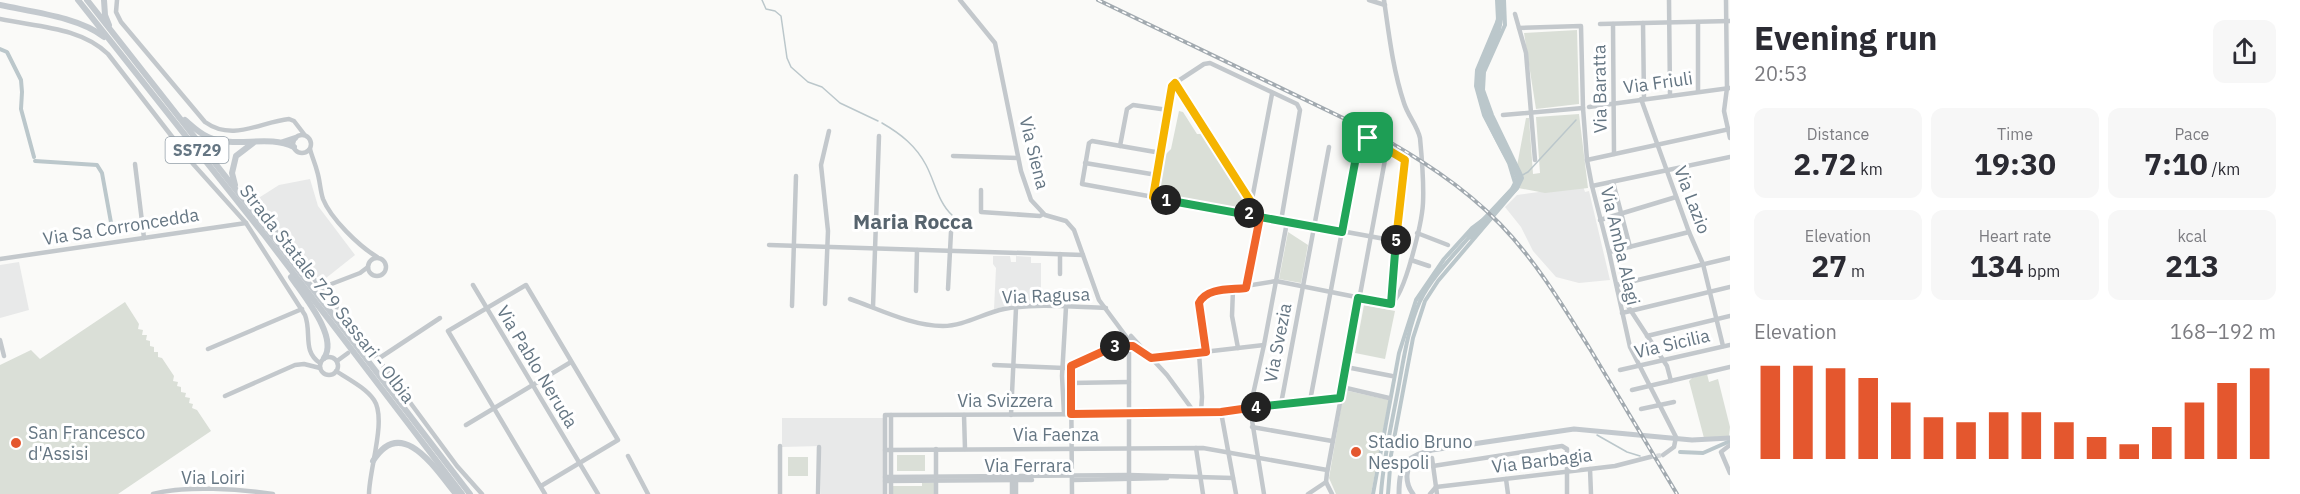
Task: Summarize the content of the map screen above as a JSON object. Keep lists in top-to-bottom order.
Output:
{
  "streets": {
    "highway": ["SS729", "Strada Statale 729 Sassari - Olbia"],
    "street": [
      "Via Friuli",
      "Via Baratta",
      "Via Siena",
      "Via Lazio",
      "Via Sa Corroncedda",
      "Via Amba Alagi",
      "Via Ragusa",
      "Via Svezia",
      "Via Sicilia",
      "Via Pablo Neruda",
      "Via Svizzera",
      "Via Faenza",
      "Via Barbagia",
      "Via Ferrara",
      "Via Loiri"
    ]
  },
  "crossings": [
    ["Via Friuli", "Via Baratta"],
    ["Via Friuli", "Via Lazio"],
    ["Via Siena", "Via Ragusa"],
    ["Via Siena", "Via Svizzera"],
    ["Via Lazio", "Via Sicilia"],
    ["Via Amba Alagi", "Via Sicilia"],
    ["Via Svezia", "Via Svizzera"],
    ["Via Svizzera", "Via Faenza"]
  ],
  "districts": ["Maria Rocca"],
  "places": ["San Francesco d'Assisi", "Stadio Bruno Nespoli"],
  "page": {
    "heading": ["Evening run", "20:53"],
    "stats": [
      ["Distance", "2.72 km"],
      ["Time", "19:30"],
      ["Pace", "7:10 /km"],
      ["Elevation", "27 m"],
      ["Heart rate", "134 bpm"],
      ["kcal", "213"]
    ],
    "pins": [
      "1",
      "2",
      "5",
      "3",
      "4"
    ],
    "chart": ["Elevation", "168–192 m"]
  }
}
